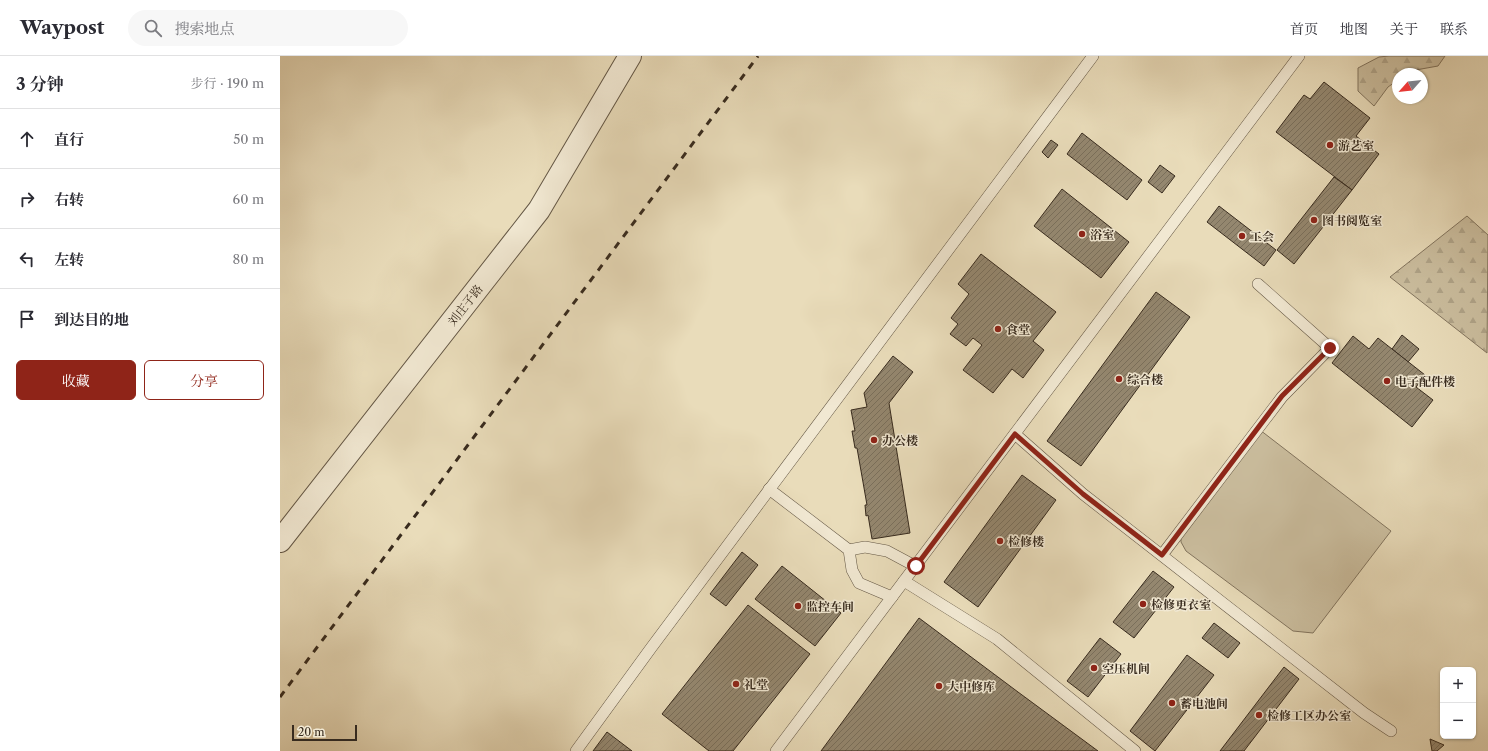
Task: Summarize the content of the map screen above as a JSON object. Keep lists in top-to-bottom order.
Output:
{
  "streets": {
    "street": ["刘庄子路"]
  },
  "places": [
    "游艺室",
    "图书阅览室",
    "浴室",
    "工会",
    "食堂",
    "综合楼",
    "电子配件楼",
    "办公楼",
    "检修楼",
    "检修更衣室",
    "监控车间",
    "空压机间",
    "礼堂",
    "大中修库",
    "蓄电池间",
    "检修工区办公室"
  ],
  "scale_bar": "20 m",
  "north": "bottom left",
  "page": {
    "header": "Waypost",
    "search": "搜索地点",
    "nav": [
      "首页",
      "地图",
      "关于",
      "联系"
    ],
    "heading": ["3 分钟", "步行 · 190 m"],
    "list": [
      ["直行", "50 m"],
      ["右转", "60 m"],
      ["左转", "80 m"],
      "到达目的地"
    ],
    "buttons": ["收藏", "分享"],
    "map_buttons": ["+", "−"],
    "scale": "20 m"
  }
}
